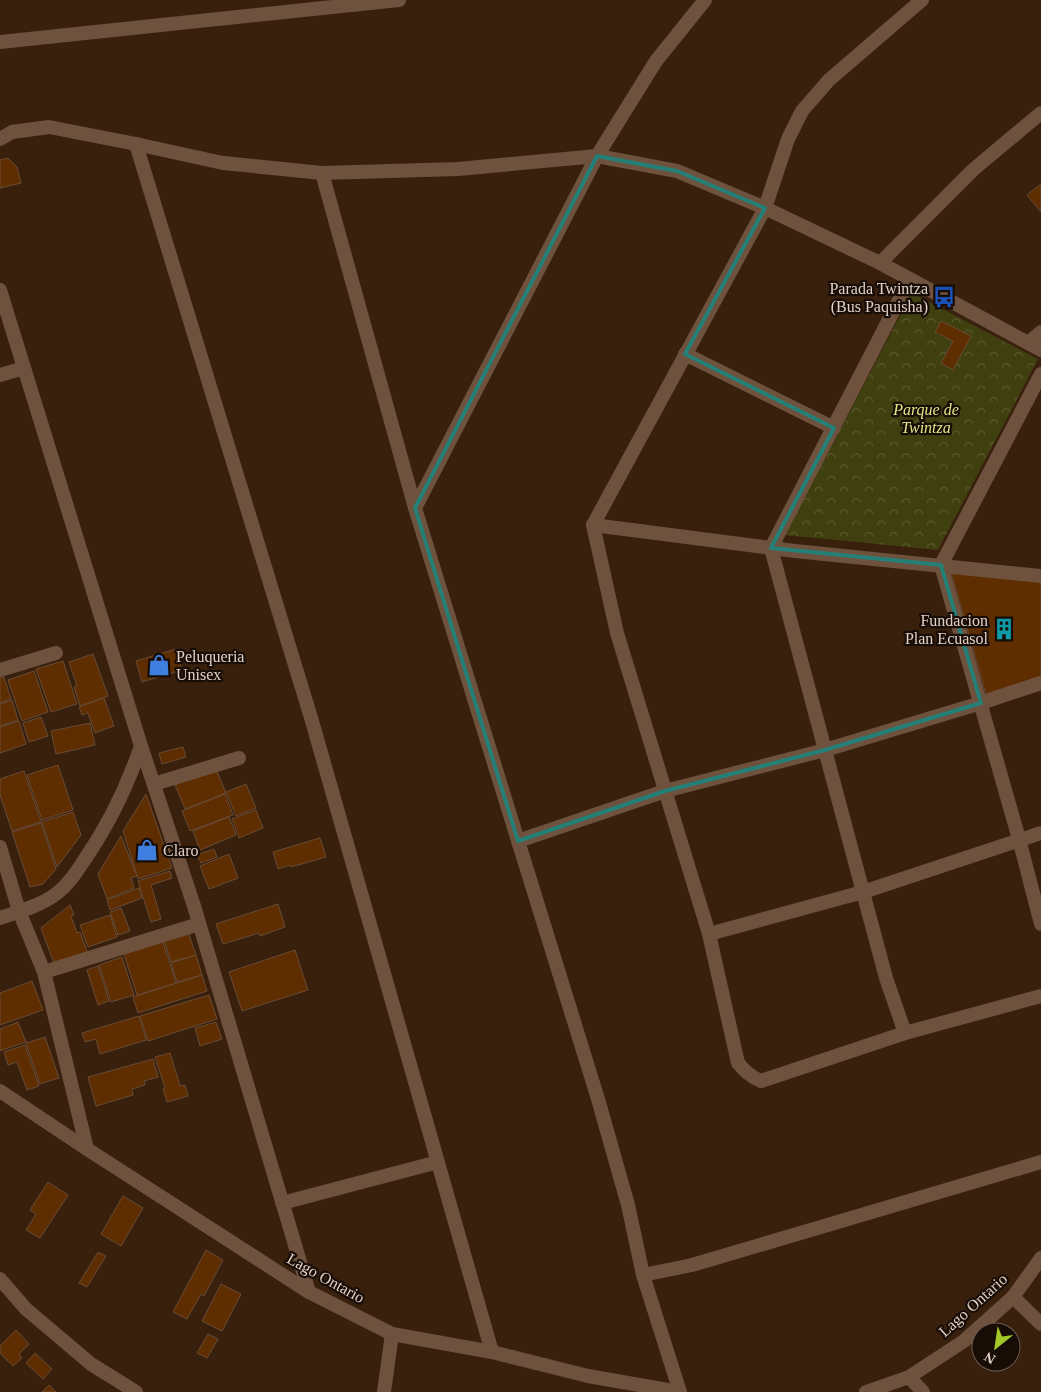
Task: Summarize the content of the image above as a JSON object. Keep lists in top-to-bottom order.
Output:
{
  "streets": {
    "street": ["Lago Ontario"]
  },
  "parks": ["Parque de Twintza"],
  "places": {
    "bus stop": ["Parada Twintza (Bus Paquisha)"],
    "building": ["Fundacion Plan Ecuasol"],
    "shop": ["Peluqueria Unisex", "Claro"]
  },
  "north": "bottom left"
}
